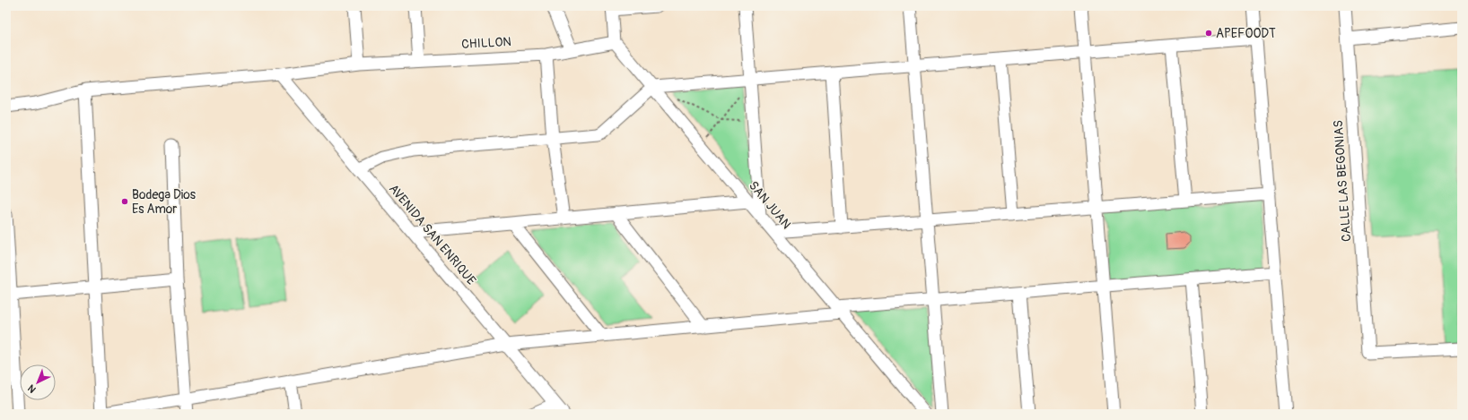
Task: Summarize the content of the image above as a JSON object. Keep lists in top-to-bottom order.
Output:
{
  "streets": {
    "street": [
      "CHILLON",
      "CALLE LAS BEGONIAS",
      "SAN JUAN",
      "AVENIDA SAN ENRIQUE"
    ]
  },
  "crossings": [
    ["CHILLON", "SAN JUAN"],
    ["CHILLON", "AVENIDA SAN ENRIQUE"]
  ],
  "places": ["APEFOODT", "Bodega Dios Es Amor"],
  "north": "bottom left"
}
